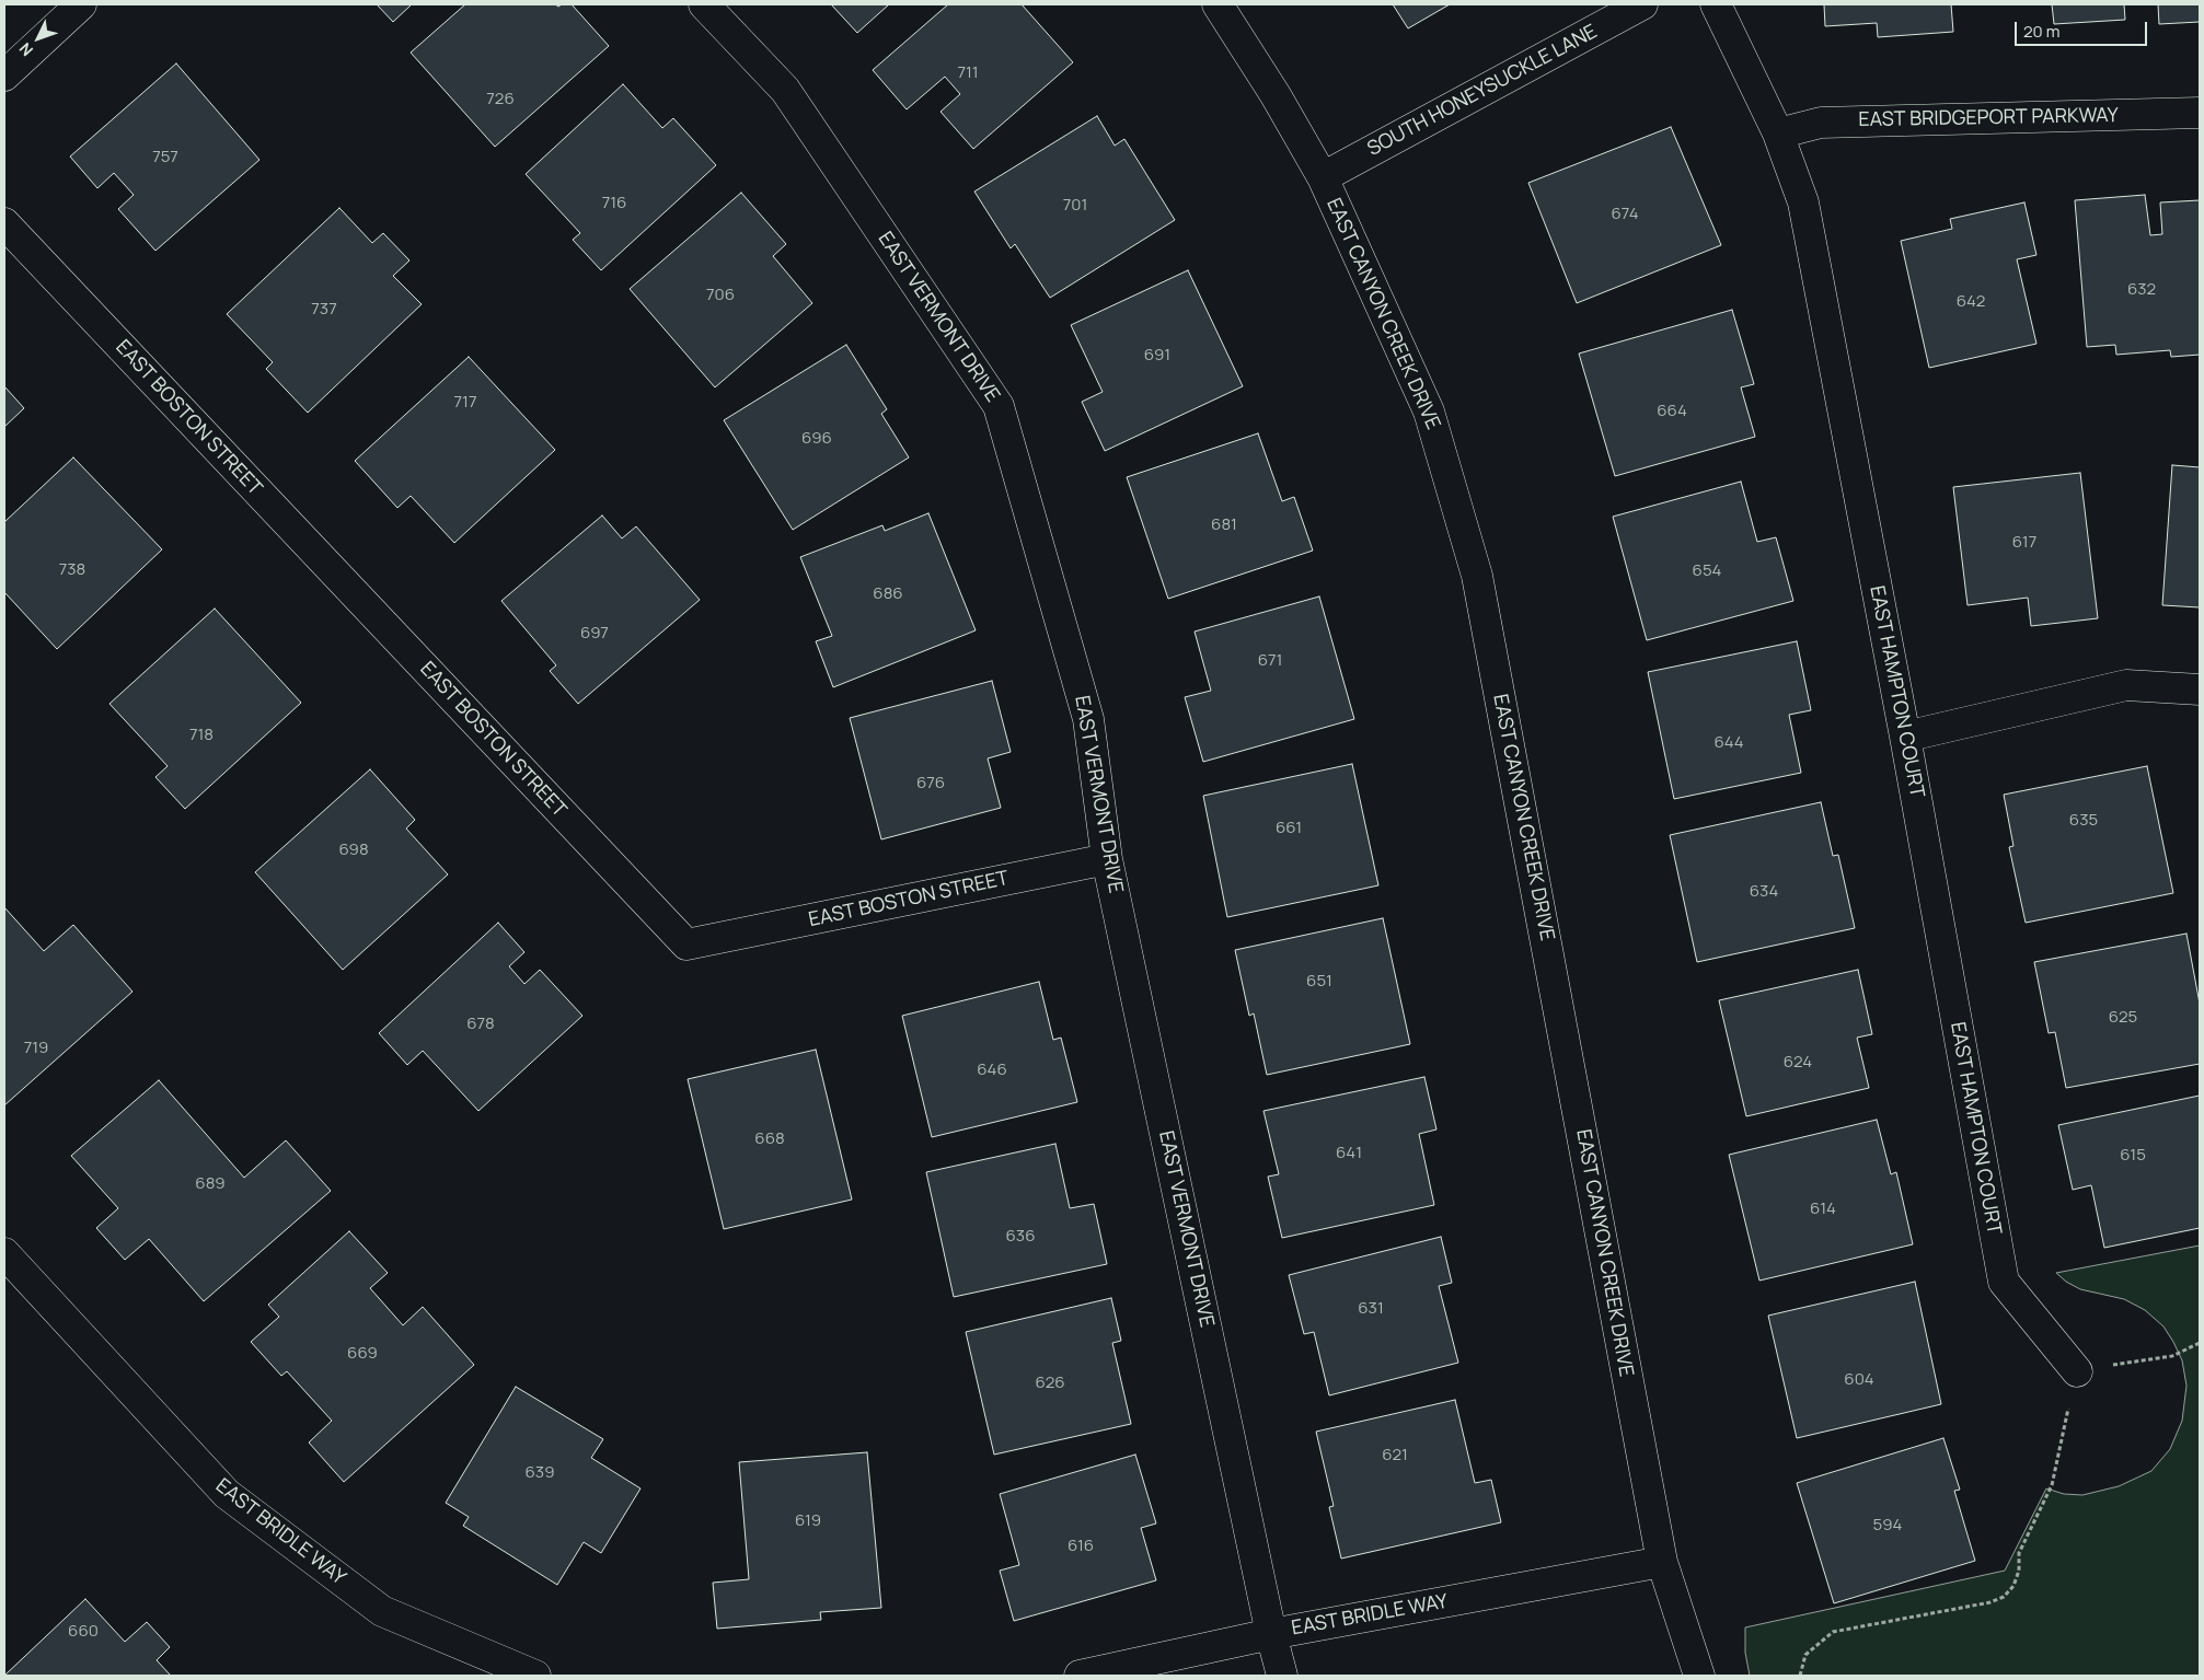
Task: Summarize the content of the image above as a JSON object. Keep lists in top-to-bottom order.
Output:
{
  "streets": {
    "street": [
      "SOUTH HONEYSUCKLE LANE",
      "EAST BRIDGEPORT PARKWAY",
      "EAST CANYON CREEK DRIVE",
      "EAST VERMONT DRIVE",
      "EAST BOSTON STREET",
      "EAST HAMPTON COURT",
      "EAST BRIDLE WAY"
    ]
  },
  "crossings": [
    ["SOUTH HONEYSUCKLE LANE", "EAST CANYON CREEK DRIVE"],
    ["EAST BRIDGEPORT PARKWAY", "EAST HAMPTON COURT"],
    ["EAST CANYON CREEK DRIVE", "EAST BRIDLE WAY"],
    ["EAST VERMONT DRIVE", "EAST BOSTON STREET"],
    ["EAST VERMONT DRIVE", "EAST BRIDLE WAY"]
  ],
  "house_numbers": [
    "711",
    "726",
    "757",
    "716",
    "701",
    "674",
    "632",
    "706",
    "642",
    "737",
    "691",
    "717",
    "664",
    "696",
    "681",
    "617",
    "738",
    "654",
    "686",
    "697",
    "671",
    "718",
    "644",
    "676",
    "635",
    "661",
    "698",
    "634",
    "651",
    "625",
    "678",
    "719",
    "624",
    "646",
    "668",
    "641",
    "615",
    "689",
    "614",
    "636",
    "631",
    "669",
    "604",
    "626",
    "621",
    "639",
    "619",
    "594",
    "616",
    "660"
  ],
  "scale_bar": "20 m",
  "north": "bottom left"
}
